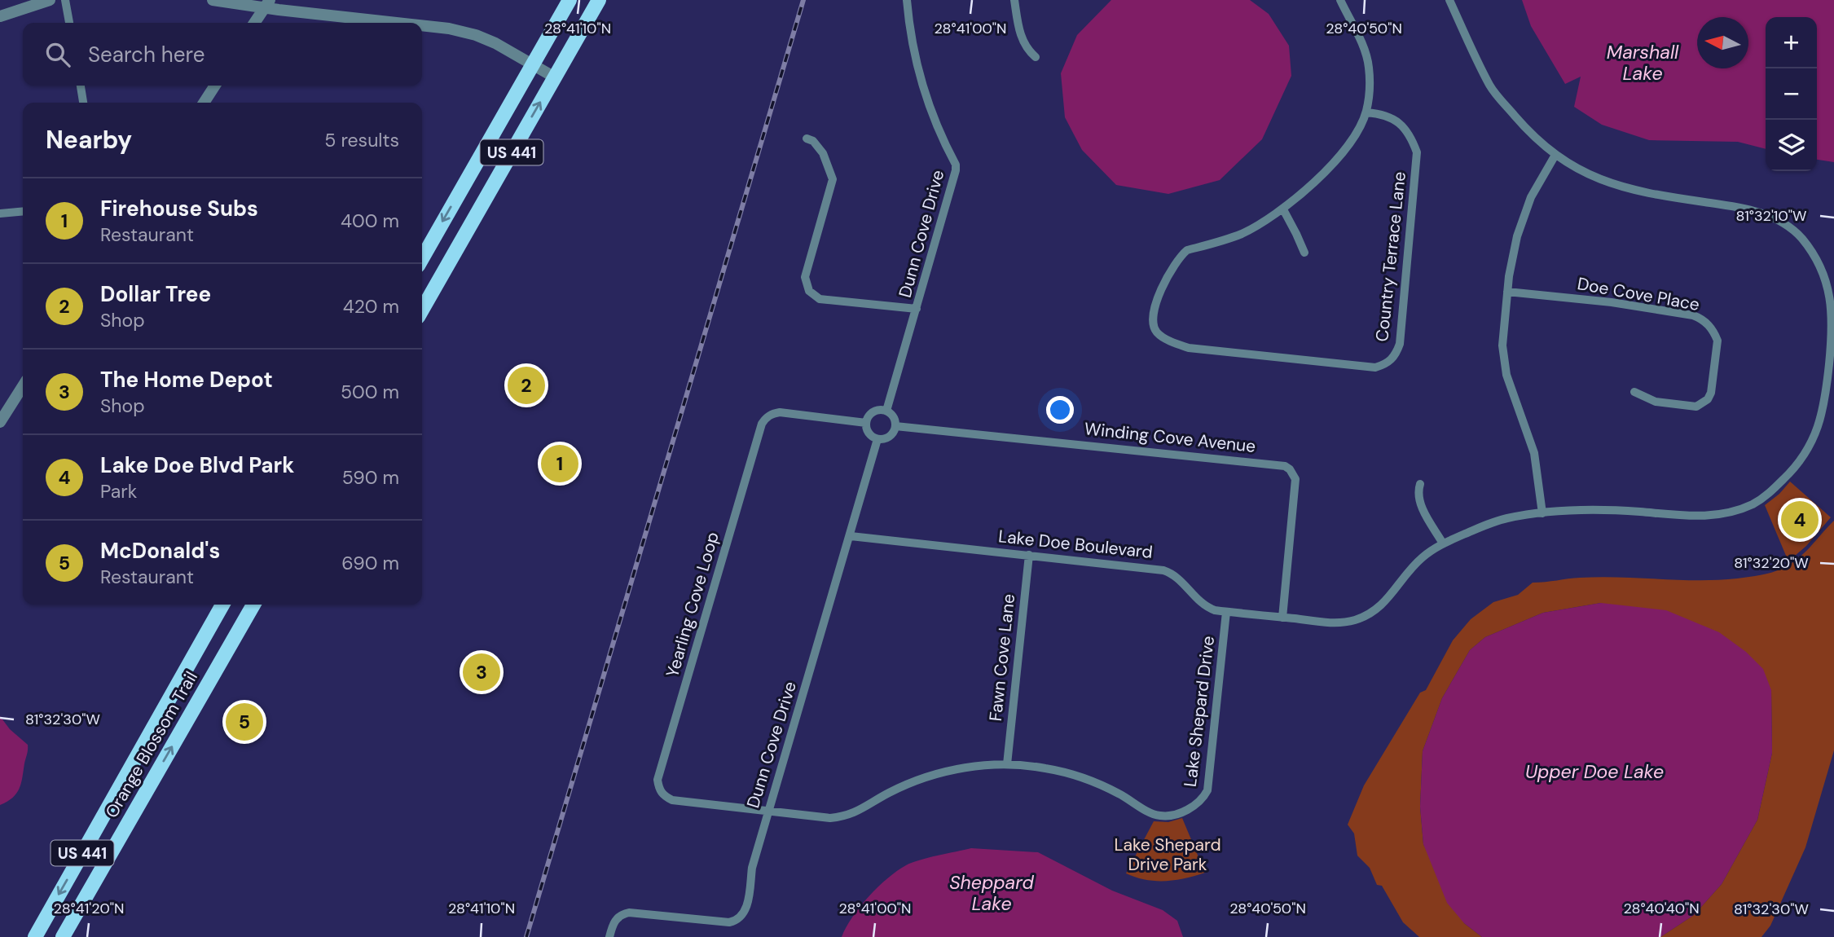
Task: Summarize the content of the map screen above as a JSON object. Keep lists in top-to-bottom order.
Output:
{
  "streets": {
    "main road": ["US 441", "Orange Blossom Trail"],
    "street": [
      "Dunn Cove Drive",
      "Country Terrace Lane",
      "Doe Cove Place",
      "Winding Cove Avenue",
      "Lake Doe Boulevard",
      "Yearling Cove Loop",
      "Fawn Cove Lane",
      "Lake Shepard Drive"
    ]
  },
  "crossings": [
    ["Dunn Cove Drive", "Winding Cove Avenue"],
    ["Dunn Cove Drive", "Lake Doe Boulevard"],
    ["Dunn Cove Drive", "Yearling Cove Loop"],
    ["Dunn Cove Drive", "Lake Shepard Drive"],
    ["Winding Cove Avenue", "Lake Doe Boulevard"],
    ["Winding Cove Avenue", "Yearling Cove Loop"],
    ["Lake Doe Boulevard", "Fawn Cove Lane"],
    ["Lake Doe Boulevard", "Lake Shepard Drive"],
    ["Yearling Cove Loop", "Lake Shepard Drive"],
    ["Fawn Cove Lane", "Lake Shepard Drive"]
  ],
  "water": ["Marshall Lake", "Upper Doe Lake", "Sheppard Lake"],
  "parks": ["Lake Shepard Drive Park"],
  "north": "left",
  "page": {
    "map_buttons": ["+", "−"],
    "search": "Search here",
    "heading": ["Nearby", "5 results"],
    "list": [
      {
        "mark": "1",
        "name": "Firehouse Subs",
        "note": "Restaurant",
        "value": "400 m"
      },
      {
        "mark": "2",
        "name": "Dollar Tree",
        "note": "Shop",
        "value": "420 m"
      },
      {
        "mark": "3",
        "name": "The Home Depot",
        "note": "Shop",
        "value": "500 m"
      },
      {
        "mark": "4",
        "name": "Lake Doe Blvd Park",
        "note": "Park",
        "value": "590 m"
      },
      {
        "mark": "5",
        "name": "McDonald's",
        "note": "Restaurant",
        "value": "690 m"
      }
    ],
    "pins": [
      "2",
      "1",
      "4",
      "3",
      "5"
    ]
  },
  "coordinates": [
    "28°41'10\"N",
    "28°41'00\"N",
    "28°40'50\"N",
    "81°32'10\"W",
    "81°32'20\"W",
    "81°32'30\"W",
    "28°41'20\"N",
    "28°40'40\"N"
  ]
}
